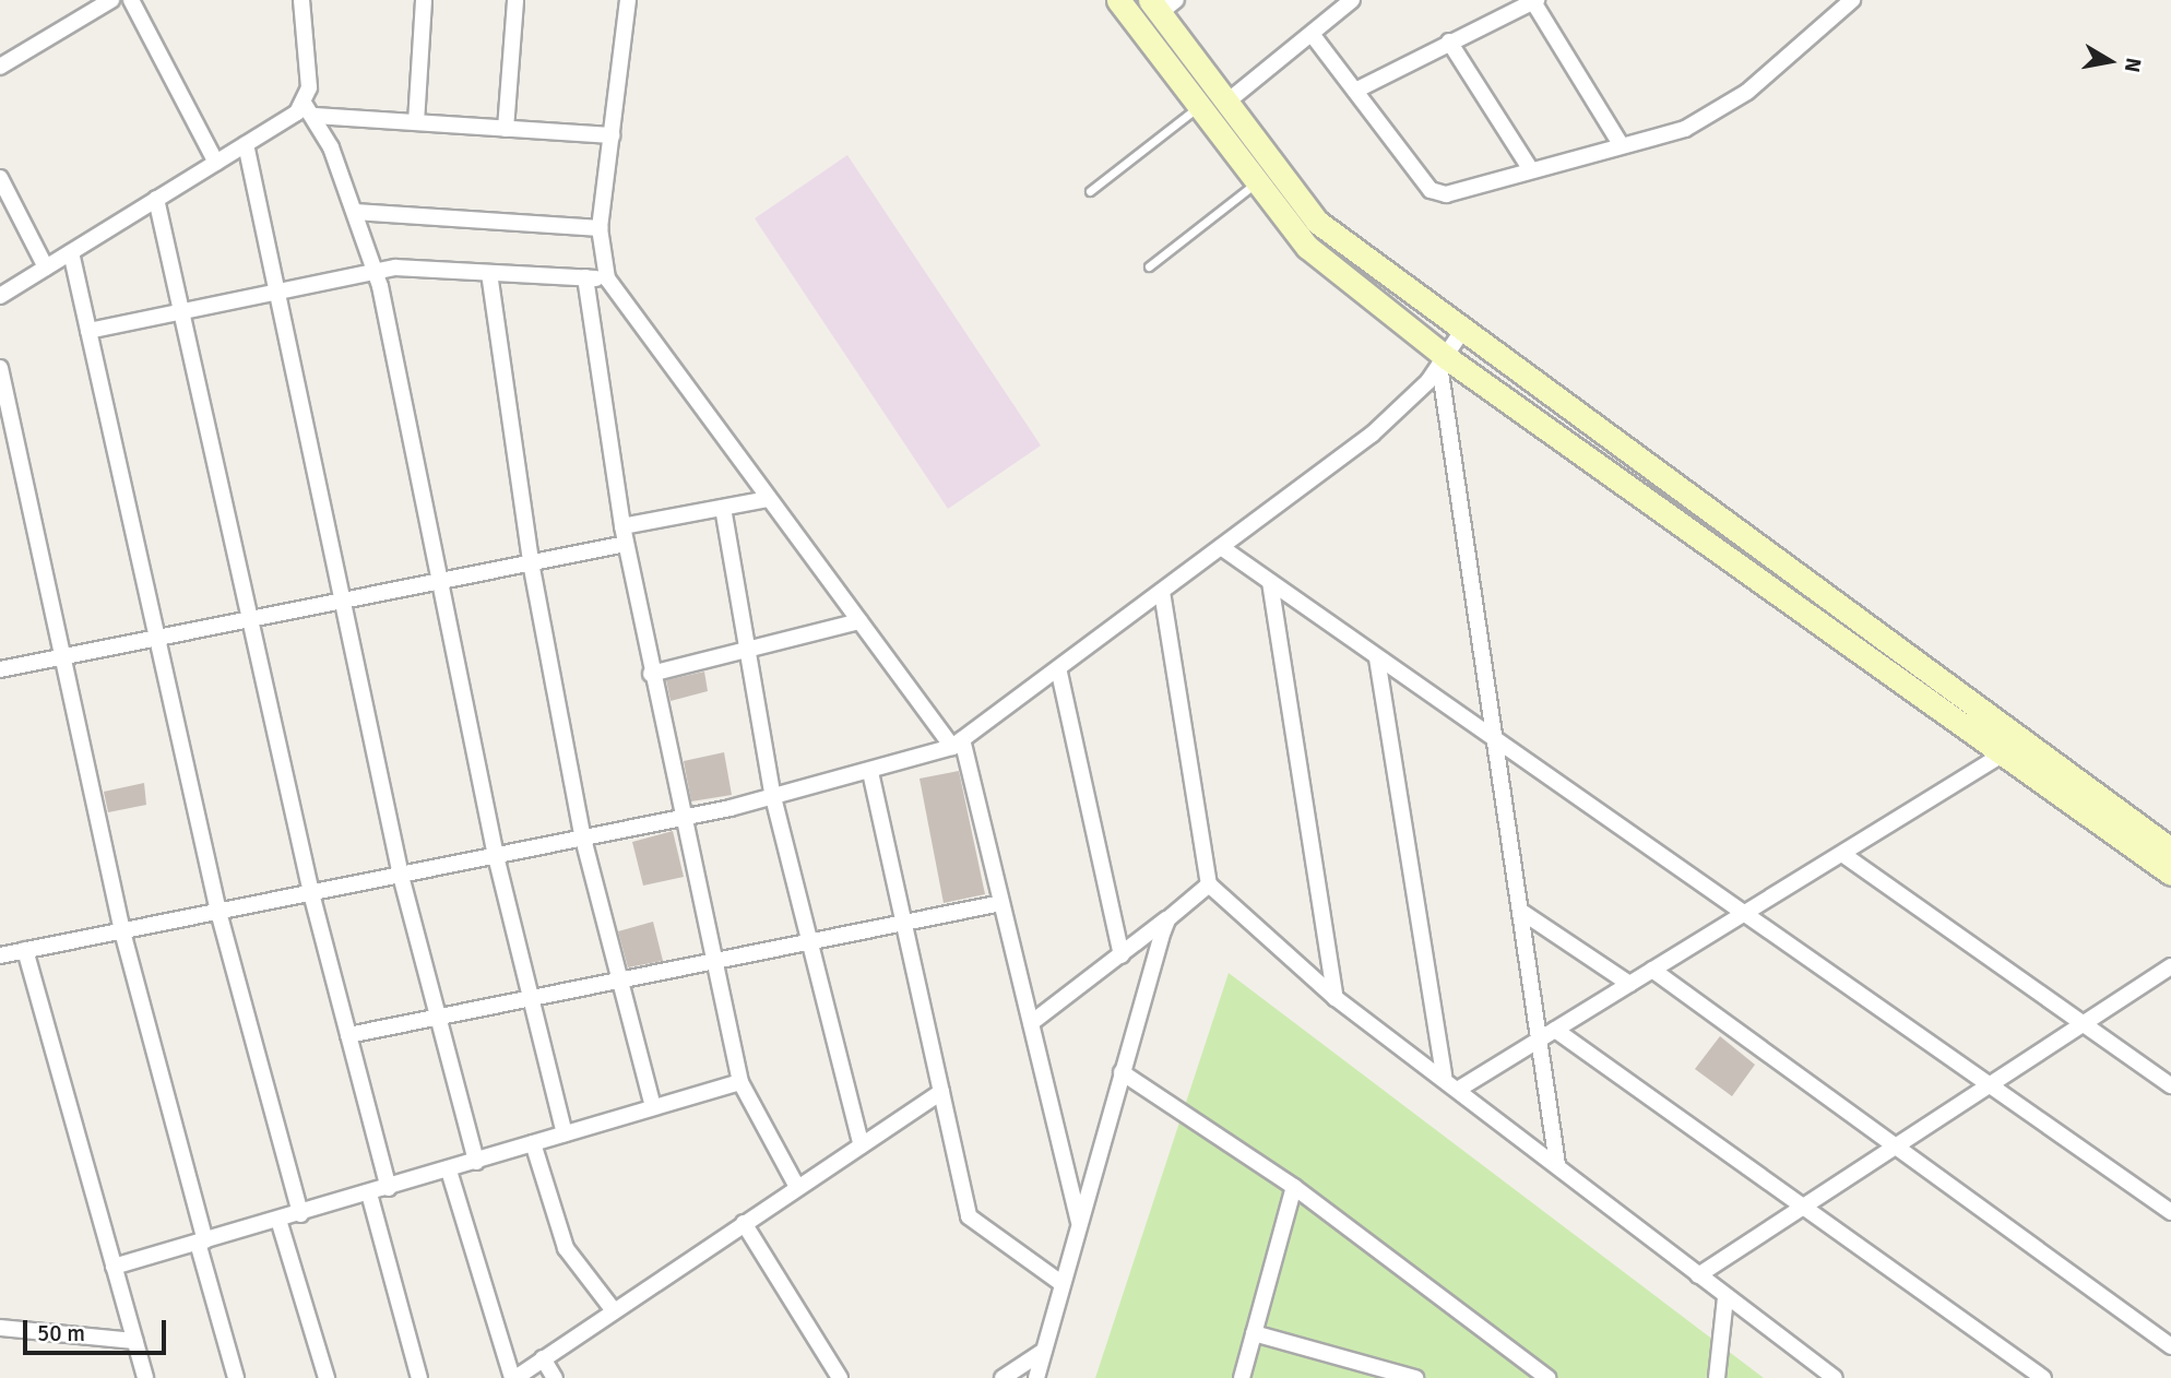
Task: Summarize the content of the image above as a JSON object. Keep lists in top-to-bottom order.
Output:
{
  "scale_bar": "50 m",
  "north": "right"
}
